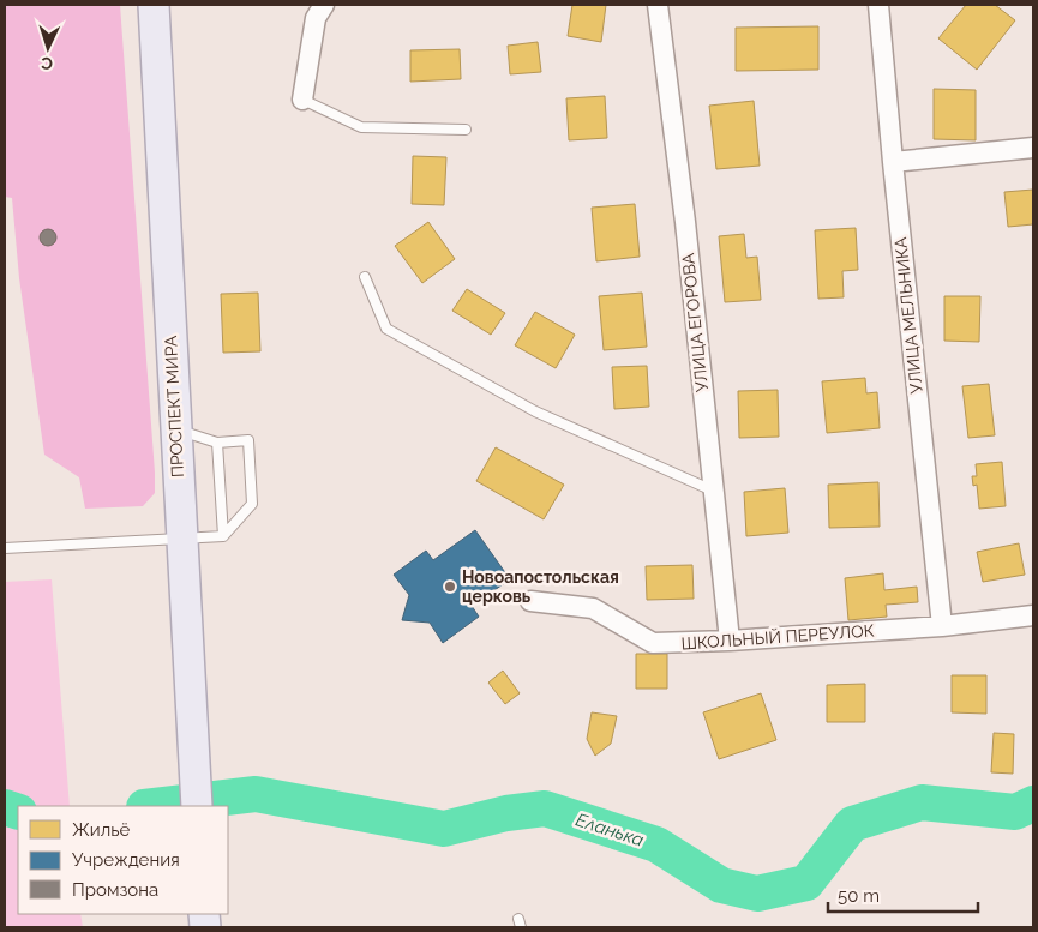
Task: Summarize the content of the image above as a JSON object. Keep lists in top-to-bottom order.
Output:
{
  "streets": {
    "main road": ["ПРОСПЕКТ МИРА"],
    "street": ["УЛИЦА МЕЛЬНИКА", "УЛИЦА ЕГОРОВА", "ШКОЛЬНЫЙ ПЕРЕУЛОК"]
  },
  "crossings": [
    ["УЛИЦА МЕЛЬНИКА", "ШКОЛЬНЫЙ ПЕРЕУЛОК"],
    ["УЛИЦА ЕГОРОВА", "ШКОЛЬНЫЙ ПЕРЕУЛОК"]
  ],
  "water": ["Еланька"],
  "places": ["Новоапостольская церковь"],
  "legend": ["Жильё", "Учреждения", "Промзона"],
  "scale_bar": "50 m",
  "north": "bottom"
}
